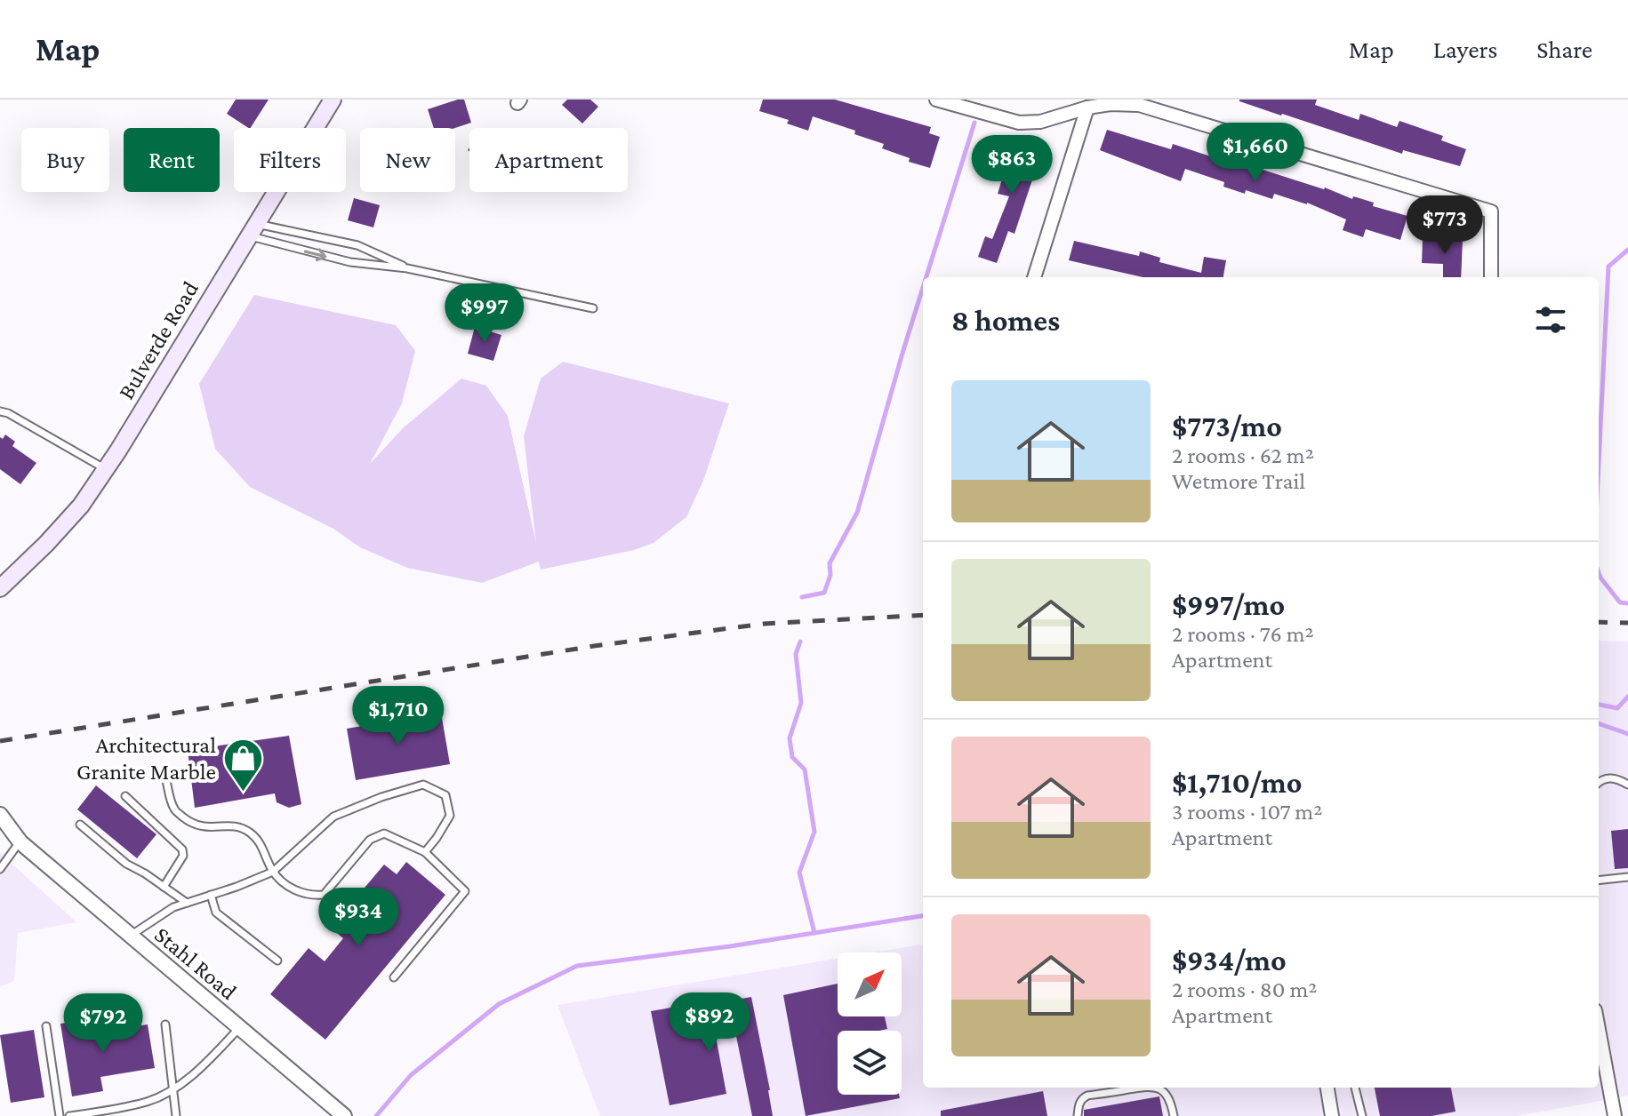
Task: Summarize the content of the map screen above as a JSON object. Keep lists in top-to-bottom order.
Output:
{
  "streets": {
    "main road": ["Bulverde Road"],
    "street": ["Stahl Road"]
  },
  "places": {
    "shop": ["Architectural Granite Marble"]
  },
  "north": "top right",
  "page": {
    "header": "Map",
    "nav": ["Map", "Layers", "Share"],
    "price": [
      "$1,660",
      "$863",
      "$773",
      "$997",
      "$1,710",
      "$934",
      "$892",
      "$792"
    ],
    "chip": [
      "Buy",
      "Rent",
      "Filters",
      "New",
      "Apartment"
    ],
    "heading": "8 homes",
    "list": [
      {
        "name": "$773/mo",
        "note": "2 rooms · 62 m² · Wetmore Trail"
      },
      {
        "name": "$997/mo",
        "note": "2 rooms · 76 m² · Apartment"
      },
      {
        "name": "$1,710/mo",
        "note": "3 rooms · 107 m² · Apartment"
      },
      {
        "name": "$934/mo",
        "note": "2 rooms · 80 m² · Apartment"
      }
    ]
  }
}
